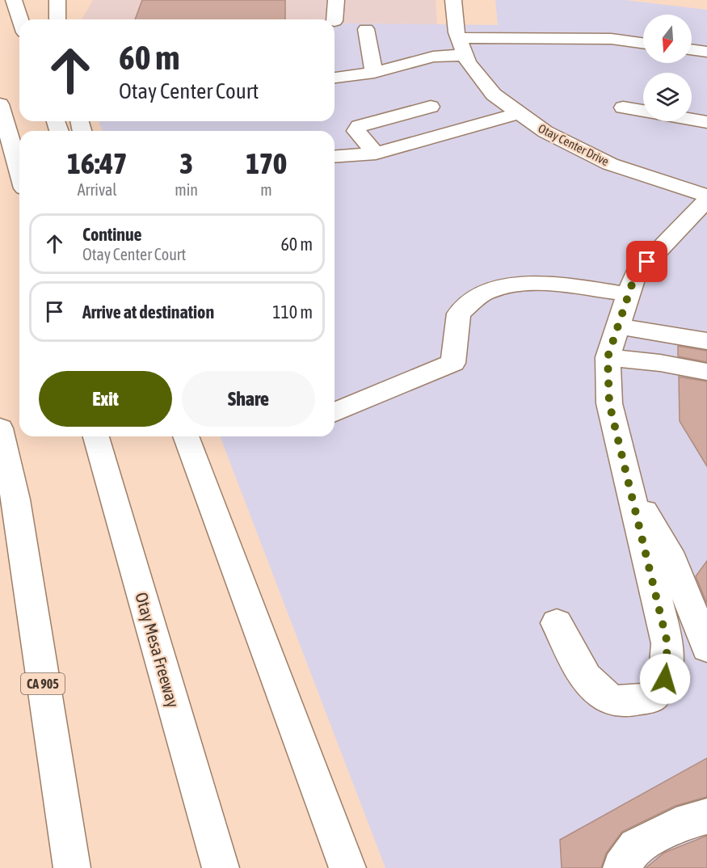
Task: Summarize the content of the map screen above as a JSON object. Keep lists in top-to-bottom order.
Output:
{
  "streets": {
    "main road": ["Otay Center Drive", "Otay Mesa Freeway", "CA 905"]
  },
  "north": "bottom",
  "page": {
    "turn": ["60 m", "Otay Center Court"],
    "eta": [
      "16:47",
      "Arrival",
      "3",
      "min",
      "170",
      "m"
    ],
    "list": [
      {
        "name": "Continue",
        "note": "Otay Center Court",
        "value": "60 m"
      },
      {
        "name": "Arrive at destination",
        "value": "110 m"
      }
    ],
    "buttons": ["Exit", "Share"]
  }
}
